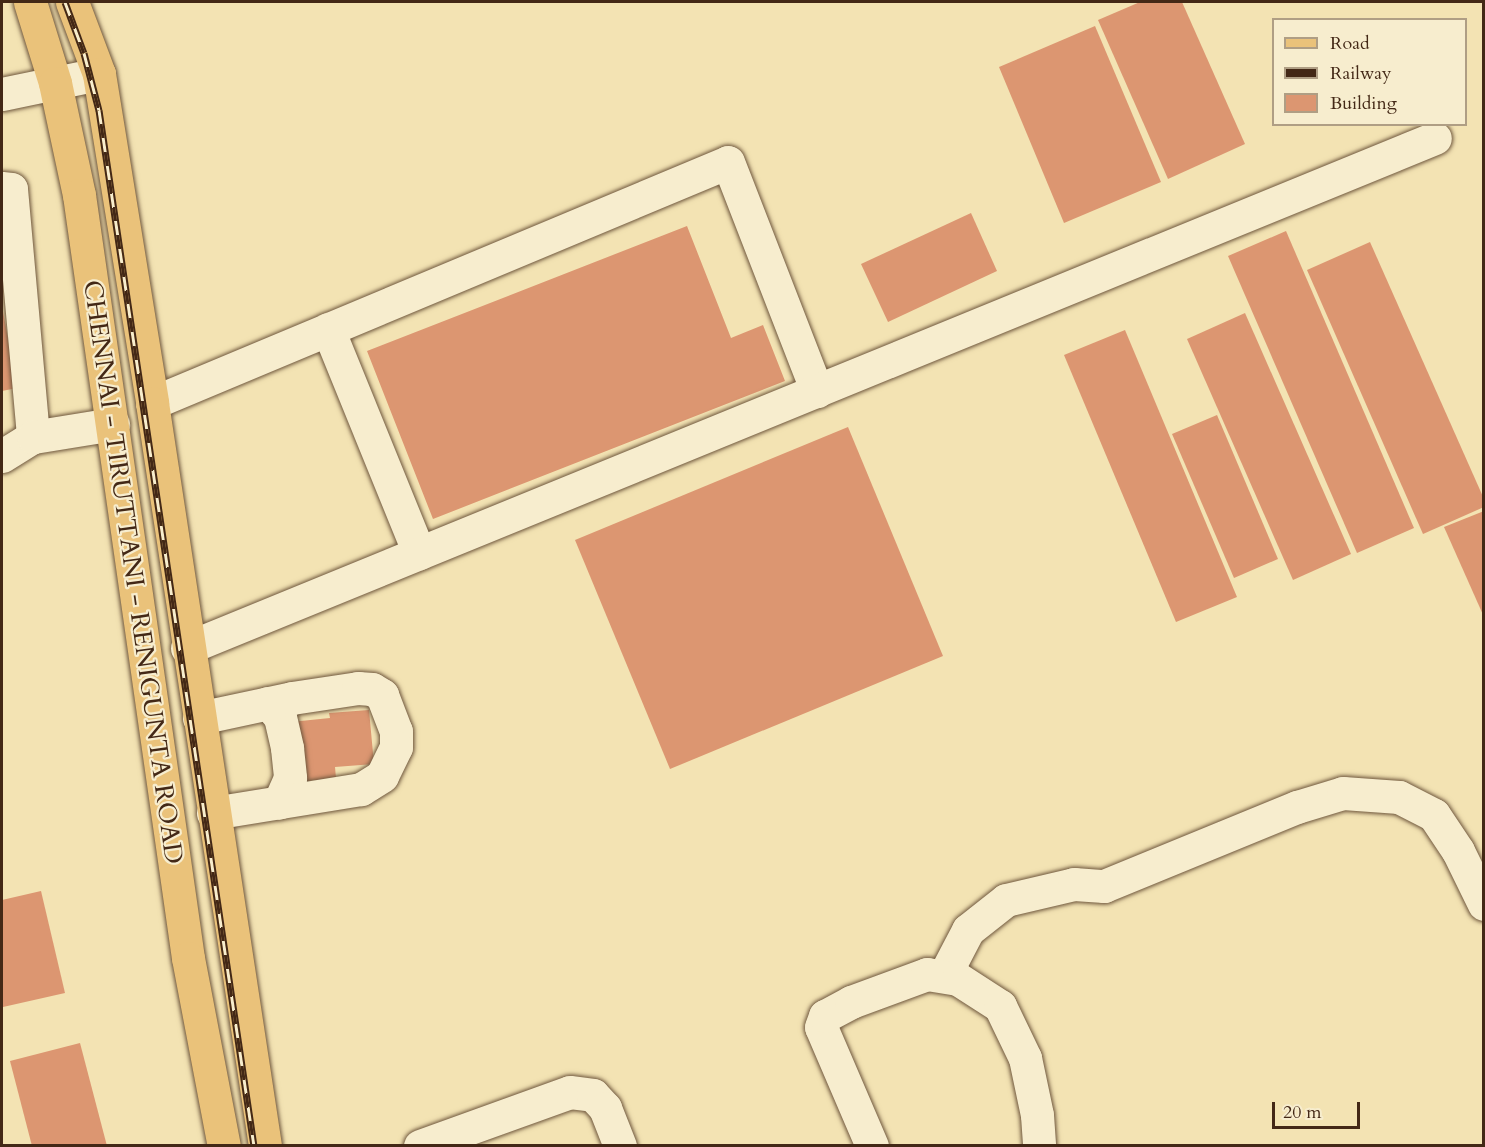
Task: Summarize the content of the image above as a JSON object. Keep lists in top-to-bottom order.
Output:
{
  "streets": {
    "main road": ["CHENNAI - TIRUTTANI - RENIGUNTA ROAD"]
  },
  "legend": ["Road", "Railway", "Building"],
  "scale_bar": "20 m"
}
